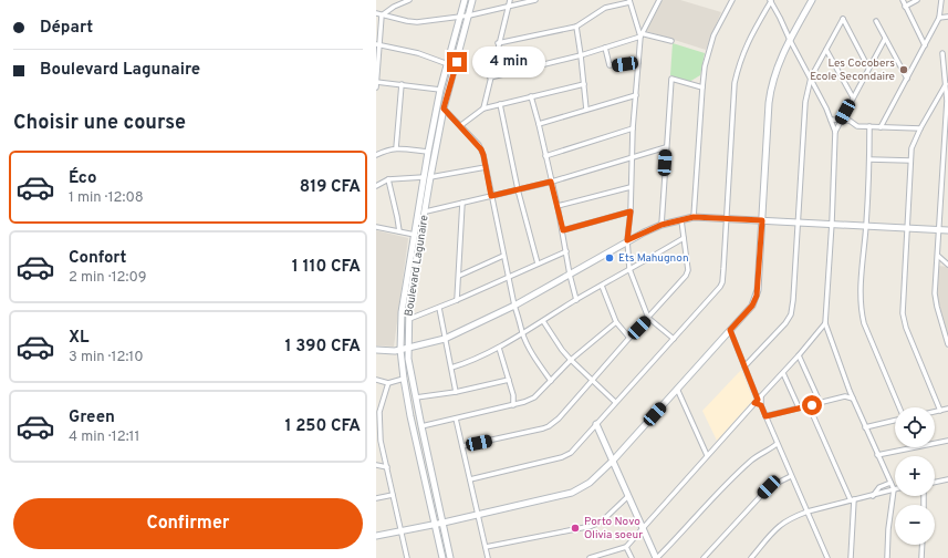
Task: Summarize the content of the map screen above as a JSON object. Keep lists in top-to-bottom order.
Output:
{
  "streets": {
    "street": ["Boulevard Lagunaire"]
  },
  "places": ["Les Cocobers Ecole Secondaire", "Ets Mahugnon", "Porto Novo Olivia soeur"],
  "page": {
    "banner": ["Départ", "Boulevard Lagunaire"],
    "bubble": "4 min",
    "heading": "Choisir une course",
    "list": [
      {
        "name": "Éco",
        "note": "1 min · 12:08",
        "value": "819 CFA"
      },
      {
        "name": "Confort",
        "note": "2 min · 12:09",
        "value": "1 110 CFA"
      },
      {
        "name": "XL",
        "note": "3 min · 12:10",
        "value": "1 390 CFA"
      },
      {
        "name": "Green",
        "note": "4 min · 12:11",
        "value": "1 250 CFA"
      }
    ],
    "map_buttons": ["+", "−"],
    "buttons": "Confirmer"
  }
}
